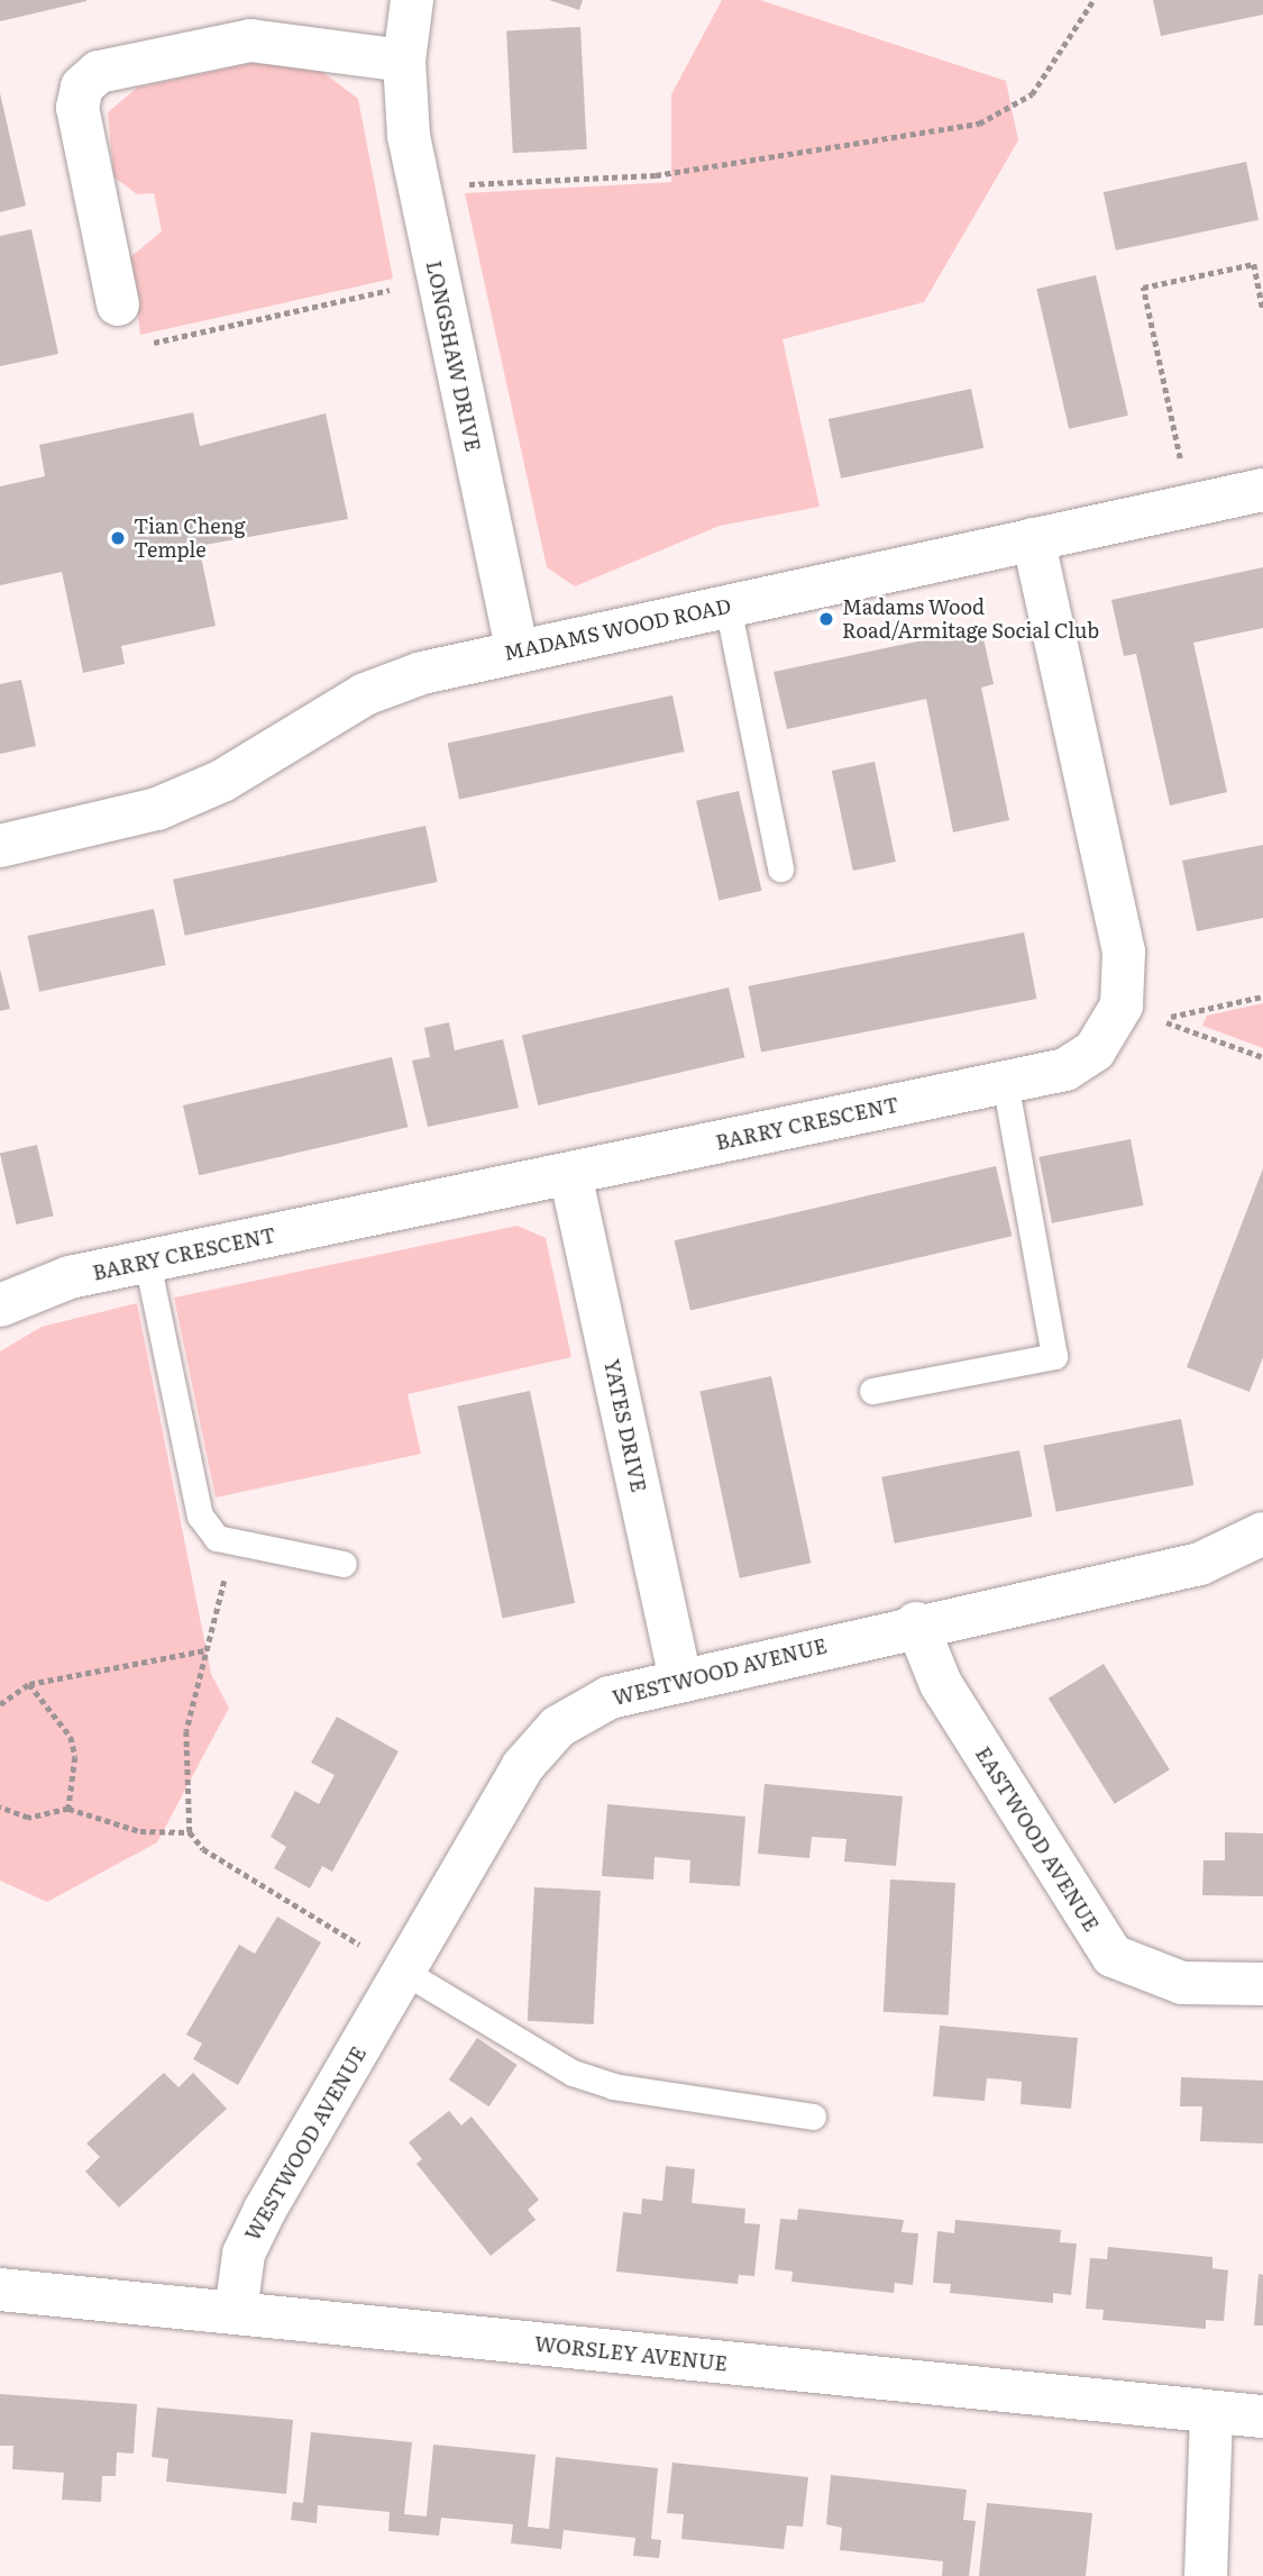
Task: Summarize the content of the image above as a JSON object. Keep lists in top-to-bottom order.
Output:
{
  "streets": {
    "street": [
      "LONGSHAW DRIVE",
      "MADAMS WOOD ROAD",
      "BARRY CRESCENT",
      "YATES DRIVE",
      "WESTWOOD AVENUE",
      "EASTWOOD AVENUE",
      "WORSLEY AVENUE"
    ]
  },
  "crossings": [
    ["LONGSHAW DRIVE", "MADAMS WOOD ROAD"],
    ["MADAMS WOOD ROAD", "BARRY CRESCENT"],
    ["BARRY CRESCENT", "YATES DRIVE"],
    ["YATES DRIVE", "WESTWOOD AVENUE"],
    ["WESTWOOD AVENUE", "EASTWOOD AVENUE"],
    ["WESTWOOD AVENUE", "WORSLEY AVENUE"]
  ],
  "places": ["Tian Cheng Temple", "Madams Wood Road/Armitage Social Club"]
}
